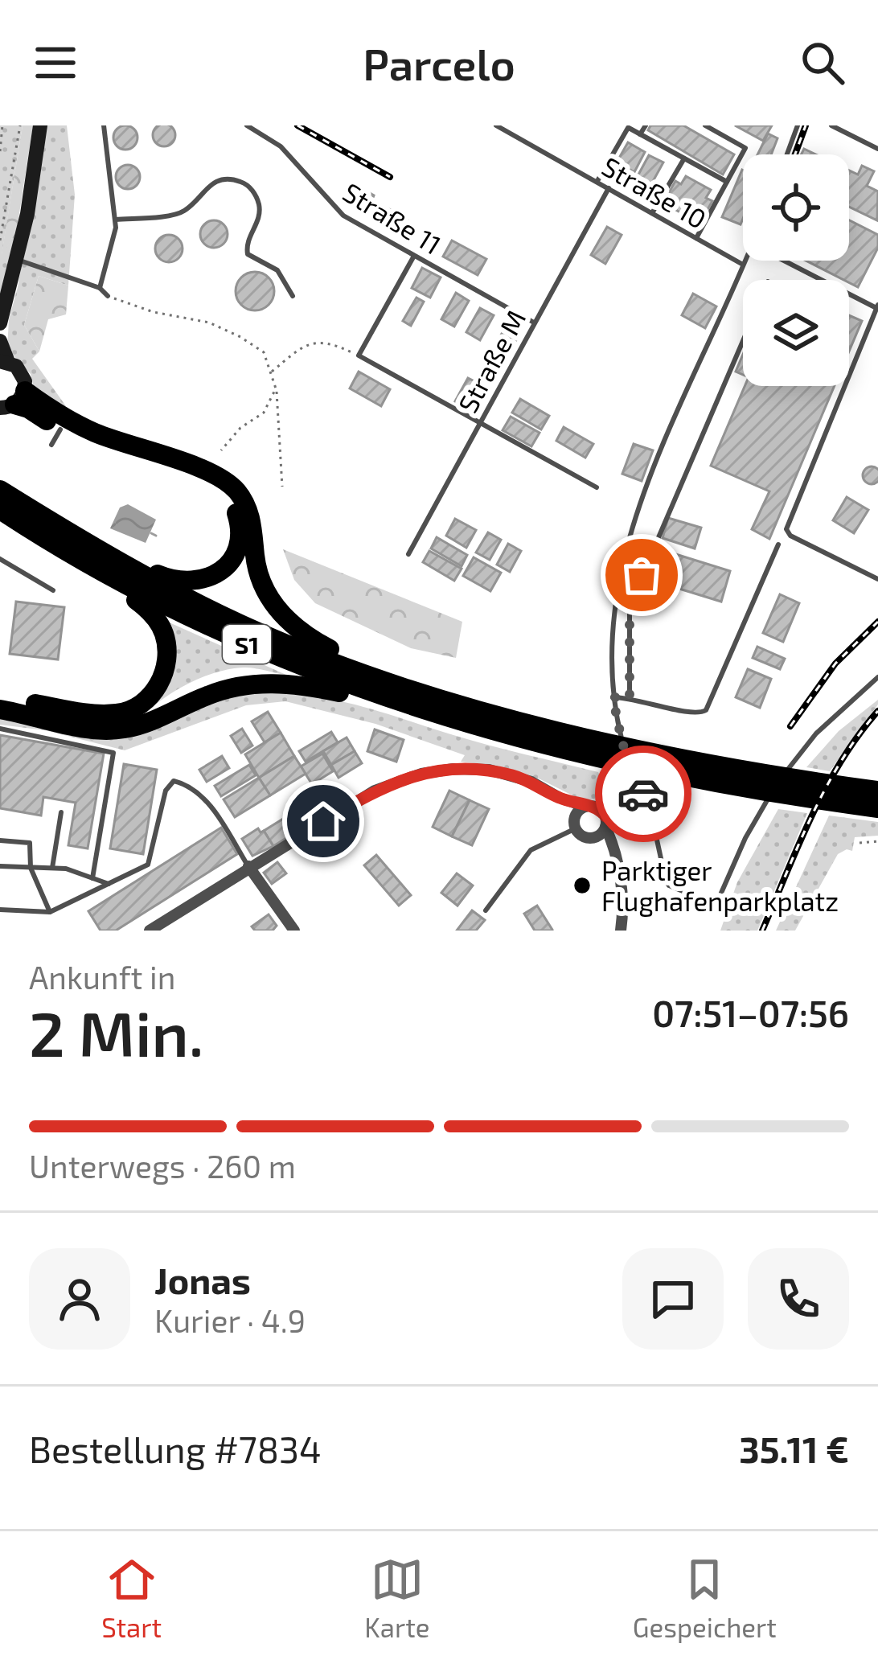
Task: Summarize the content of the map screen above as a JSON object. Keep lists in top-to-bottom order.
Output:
{
  "streets": {
    "highway": ["S1"],
    "lane": ["Straße 10", "Straße 11", "Straße M"]
  },
  "crossings": [
    ["Straße 10", "Straße M"],
    ["Straße 11", "Straße M"]
  ],
  "places": ["Parktiger Flughafenparkplatz"],
  "page": {
    "header": "Parcelo",
    "heading": ["2 Min.", "Ankunft in", "07:51–07:56"],
    "panel": [
      "Jonas",
      "Kurier · 4.9",
      "Bestellung #7834",
      "35.11 €"
    ],
    "bar": "Unterwegs · 260 m",
    "tabs": ["Start", "Karte", "Gespeichert"]
  }
}
